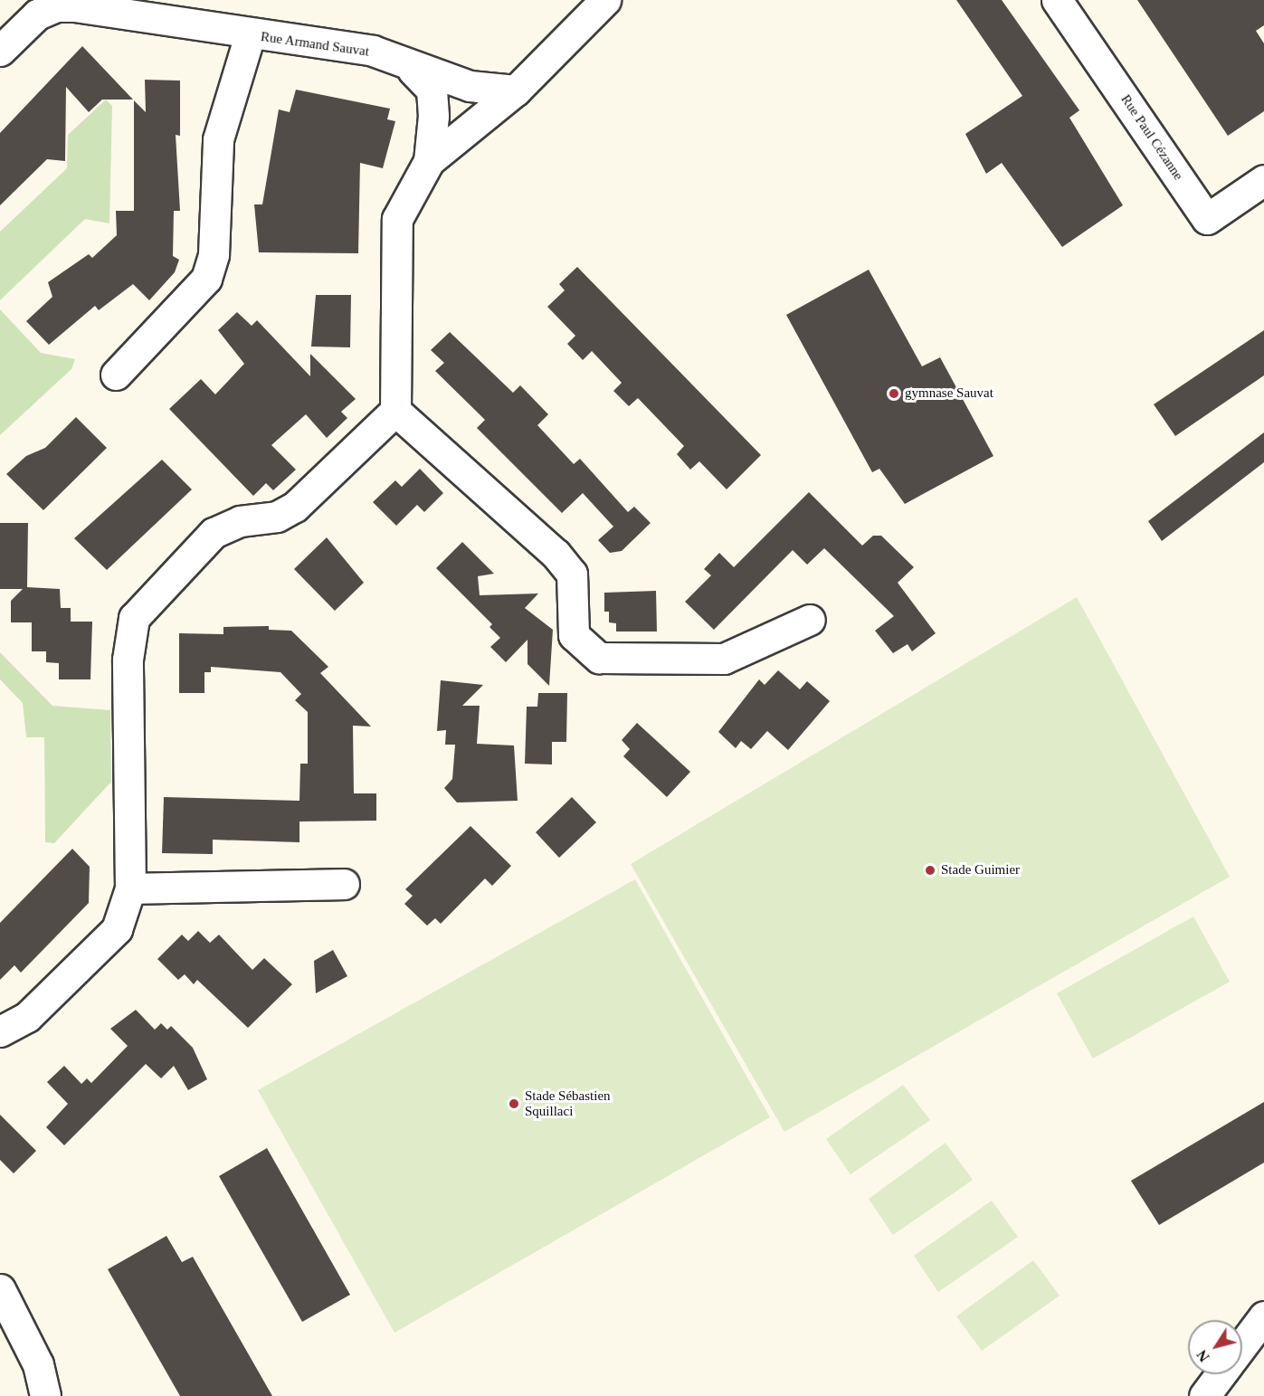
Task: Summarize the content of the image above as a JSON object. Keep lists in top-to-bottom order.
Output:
{
  "streets": {
    "street": ["Rue Armand Sauvat", "Rue Paul Cézanne"]
  },
  "places": ["gymnase Sauvat", "Stade Guimier", "Stade Sébastien Squillaci"],
  "north": "bottom left"
}
